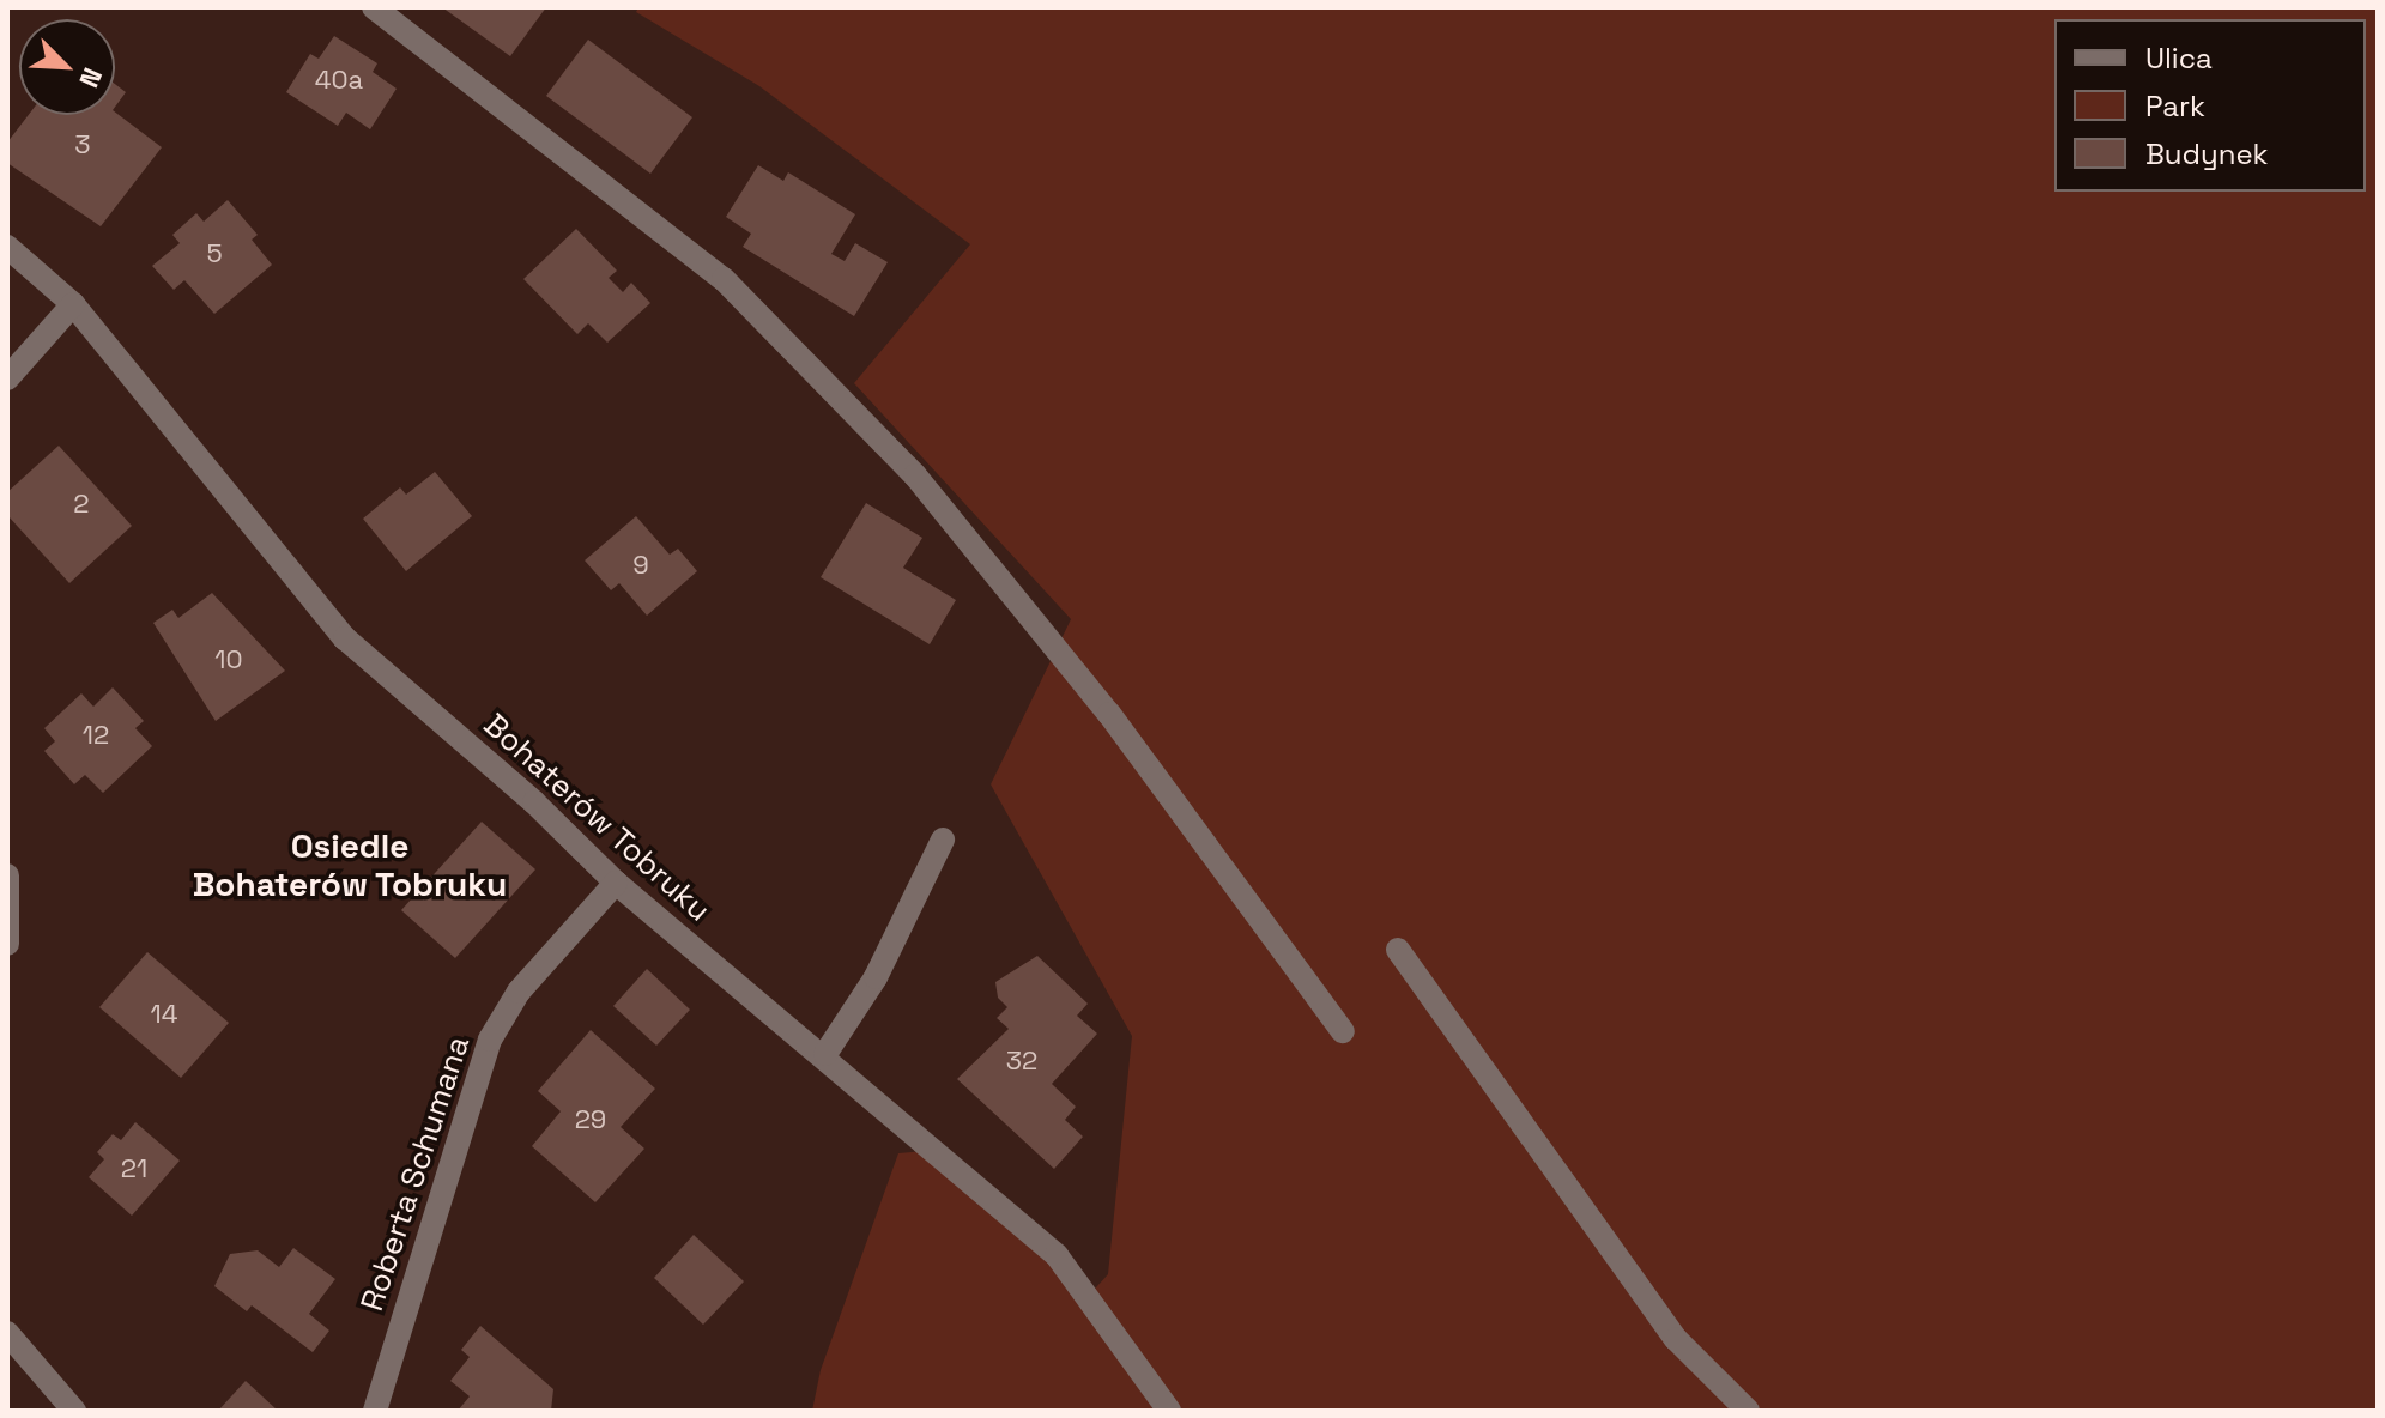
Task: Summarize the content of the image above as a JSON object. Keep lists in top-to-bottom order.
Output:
{
  "streets": {
    "street": ["Bohaterów Tobruku", "Roberta Schumana"]
  },
  "crossings": [
    ["Bohaterów Tobruku", "Roberta Schumana"]
  ],
  "districts": ["Osiedle Bohaterów Tobruku"],
  "house_numbers": [
    "40a",
    "3",
    "5",
    "2",
    "9",
    "10",
    "12",
    "14",
    "32",
    "29",
    "21"
  ],
  "legend": ["Ulica", "Park", "Budynek"],
  "north": "bottom right"
}
